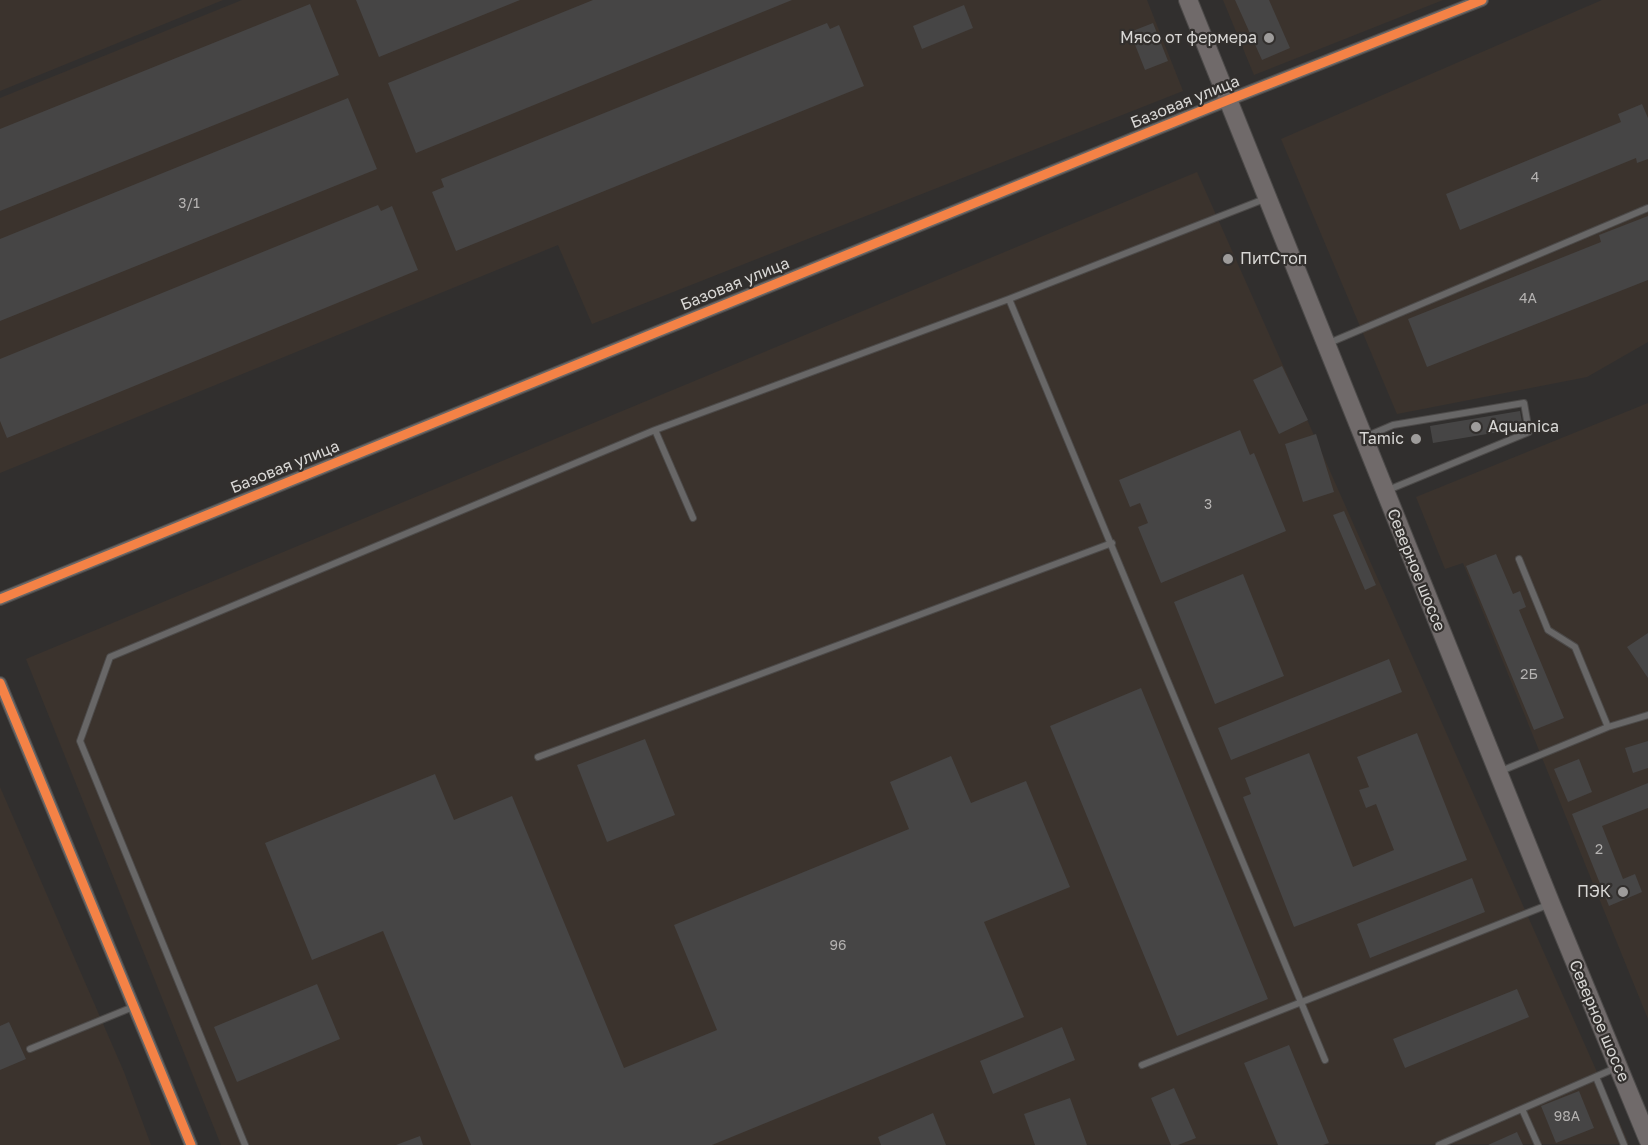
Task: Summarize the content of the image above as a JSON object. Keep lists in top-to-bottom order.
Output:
{
  "streets": {
    "main road": ["Северное шоссе"],
    "street": ["Базовая улица"]
  },
  "crossings": [
    ["Базовая улица", "Северное шоссе"]
  ],
  "places": [
    "Мясо от фермера",
    "ПитСтоп",
    "Aquanica",
    "Tamic",
    "ПЭК"
  ],
  "house_numbers": [
    "4",
    "3/1",
    "4А",
    "3",
    "2Б",
    "2",
    "96",
    "98А"
  ]
}
